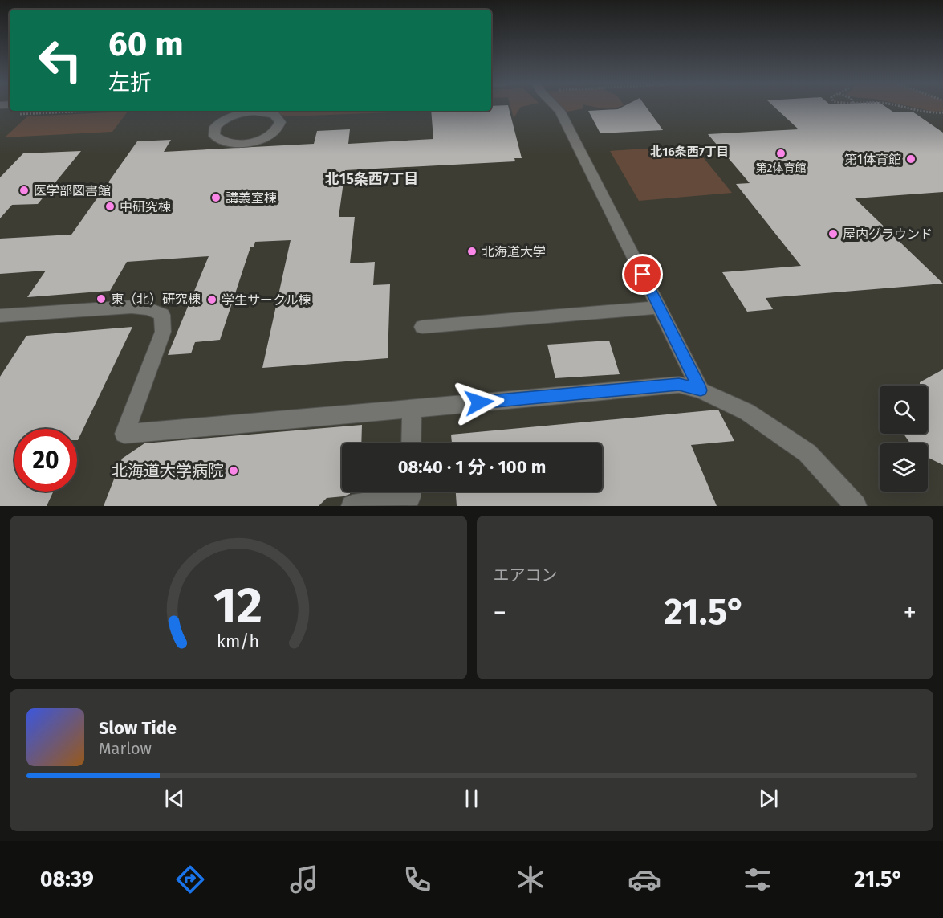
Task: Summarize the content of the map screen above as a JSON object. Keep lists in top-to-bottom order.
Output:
{
  "districts": ["北16条西7丁目", "北15条西7丁目"],
  "places": [
    "第2体育館",
    "第1体育館",
    "医学部図書館",
    "講義室棟",
    "中研究棟",
    "屋内グラウンド",
    "北海道大学",
    "東（北）研究棟",
    "学生サークル棟",
    "北海道大学病院"
  ],
  "page": {
    "turn": ["60 m", "左折"],
    "limit": "20",
    "trip": "08:40 · 1 分 · 100 m",
    "tile": "エアコン",
    "heat": ["−", "21.5°", "+"],
    "song": ["Slow Tide", "Marlow"],
    "tabs": ["08:39", "21.5°"],
    "gauge": ["12", "km/h"]
  }
}
